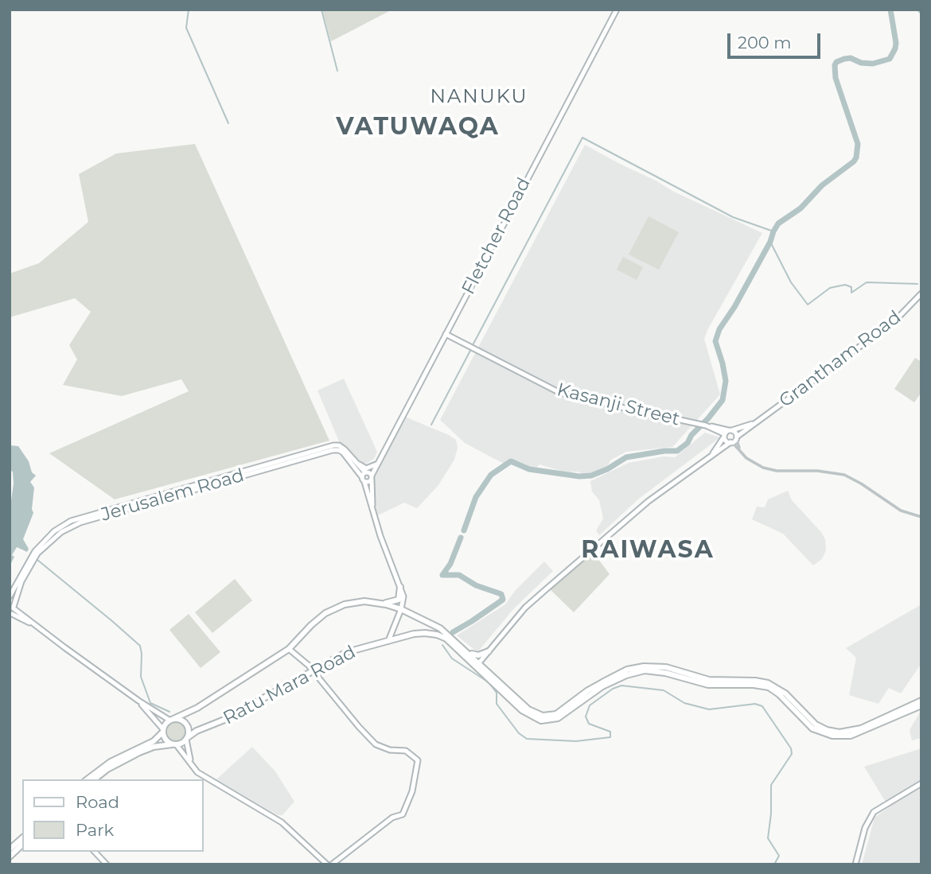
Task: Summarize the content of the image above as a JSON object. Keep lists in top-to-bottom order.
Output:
{
  "streets": {
    "highway": ["Ratu Mara Road"],
    "main road": [
      "Fletcher Road",
      "Grantham Road",
      "Kasanji Street",
      "Jerusalem Road"
    ]
  },
  "crossings": [
    ["Fletcher Road", "Kasanji Street"],
    ["Fletcher Road", "Jerusalem Road"],
    ["Grantham Road", "Kasanji Street"],
    ["Grantham Road", "Ratu Mara Road"]
  ],
  "districts": ["NANUKU", "VATUWAQA", "RAIWASA"],
  "legend": ["Road", "Park"],
  "scale_bar": "200 m"
}
